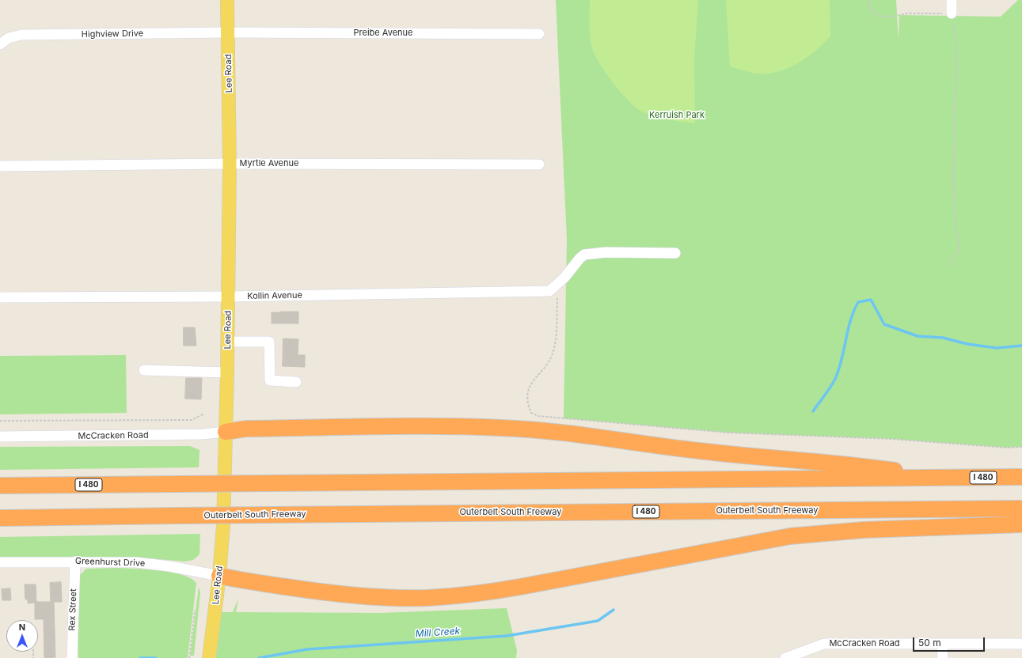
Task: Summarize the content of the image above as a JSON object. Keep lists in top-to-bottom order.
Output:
{
  "streets": {
    "highway": ["I 480", "Outerbelt South Freeway"],
    "main road": ["Lee Road"],
    "street": [
      "Preibe Avenue",
      "Highview Drive",
      "Myrtle Avenue",
      "Kollin Avenue",
      "McCracken Road",
      "Greenhurst Drive",
      "Rex Street"
    ]
  },
  "crossings": [
    ["Preibe Avenue", "Highview Drive"],
    ["Preibe Avenue", "Lee Road"],
    ["Highview Drive", "Lee Road"],
    ["Lee Road", "Myrtle Avenue"],
    ["Lee Road", "Kollin Avenue"],
    ["Lee Road", "McCracken Road"],
    ["Lee Road", "Greenhurst Drive"],
    ["Greenhurst Drive", "Rex Street"]
  ],
  "water": ["Mill Creek"],
  "parks": ["Kerruish Park"],
  "scale_bar": "50 m",
  "north": "top"
}
